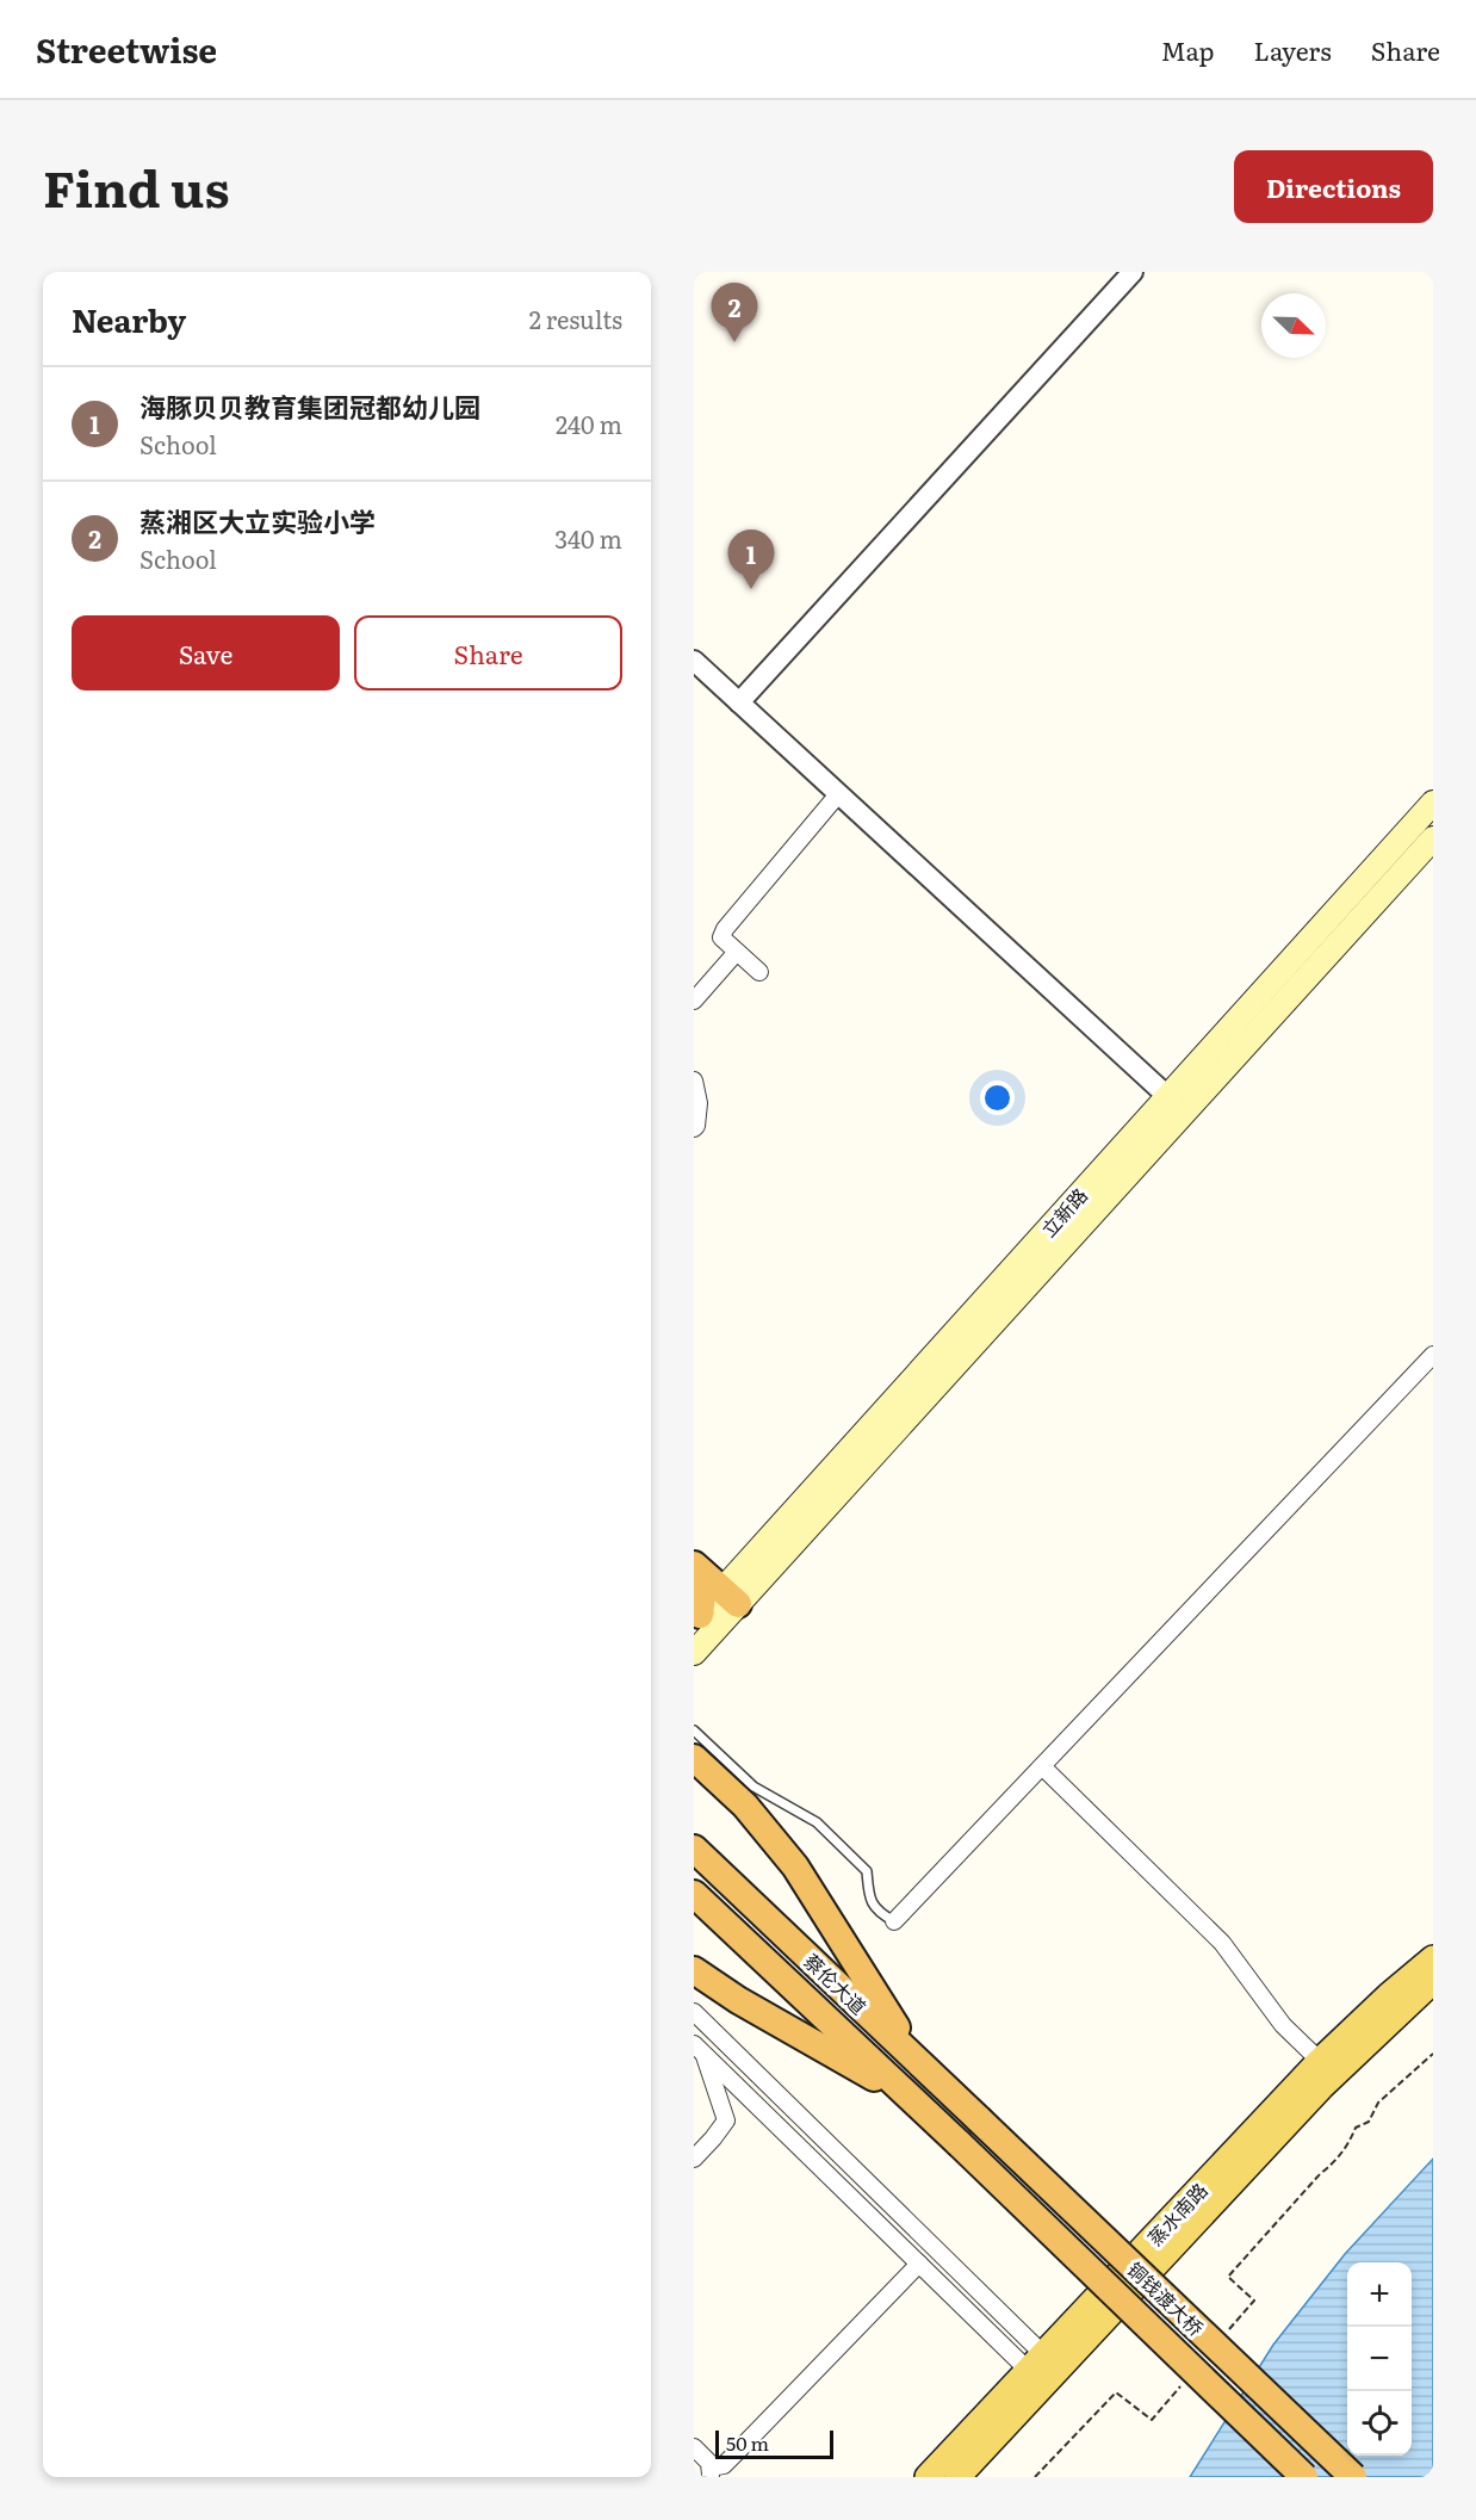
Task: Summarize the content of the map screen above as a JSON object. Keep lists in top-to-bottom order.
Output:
{
  "streets": {
    "highway": ["蔡伦大道", "铜钱渡大桥"],
    "main road": ["立新路", "蒸水南路"]
  },
  "crossings": [
    ["蔡伦大道", "铜钱渡大桥"]
  ],
  "scale_bar": "50 m",
  "north": "bottom right",
  "page": {
    "header": "Streetwise",
    "nav": ["Map", "Layers", "Share"],
    "title": "Find us",
    "buttons": [
      "Directions",
      ["Save", "Share"]
    ],
    "heading": ["Nearby", "2 results"],
    "pins": ["2", "1"],
    "list": [
      {
        "mark": "1",
        "name": "海豚贝贝教育集团冠都幼儿园",
        "note": "School",
        "value": "240 m"
      },
      {
        "mark": "2",
        "name": "蒸湘区大立实验小学",
        "note": "School",
        "value": "340 m"
      }
    ],
    "map_buttons": ["+", "−"],
    "scale": "50 m"
  }
}
